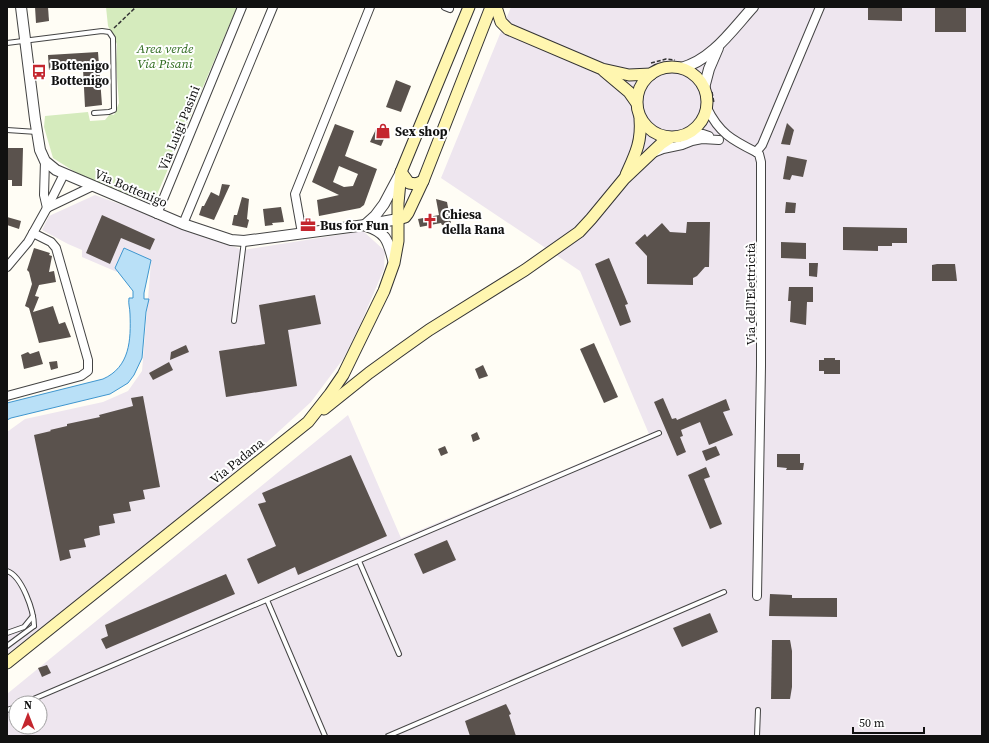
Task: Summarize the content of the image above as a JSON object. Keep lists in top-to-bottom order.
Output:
{
  "streets": {
    "main road": ["Via Padana"],
    "street": ["Via Luigi Pasini", "Via Bottenigo", "Via dell'Elettricità"]
  },
  "crossings": [
    ["Via Luigi Pasini", "Via Bottenigo"],
    ["Via Bottenigo", "Via Padana"]
  ],
  "parks": ["Area verde Via Pisani"],
  "places": {
    "bus stop": ["Bottenigo Bottenigo"],
    "shop": ["Sex shop"],
    "church": ["Chiesa della Rana"],
    "office": ["Bus for Fun"]
  },
  "scale_bar": "50 m",
  "north": "top"
}
